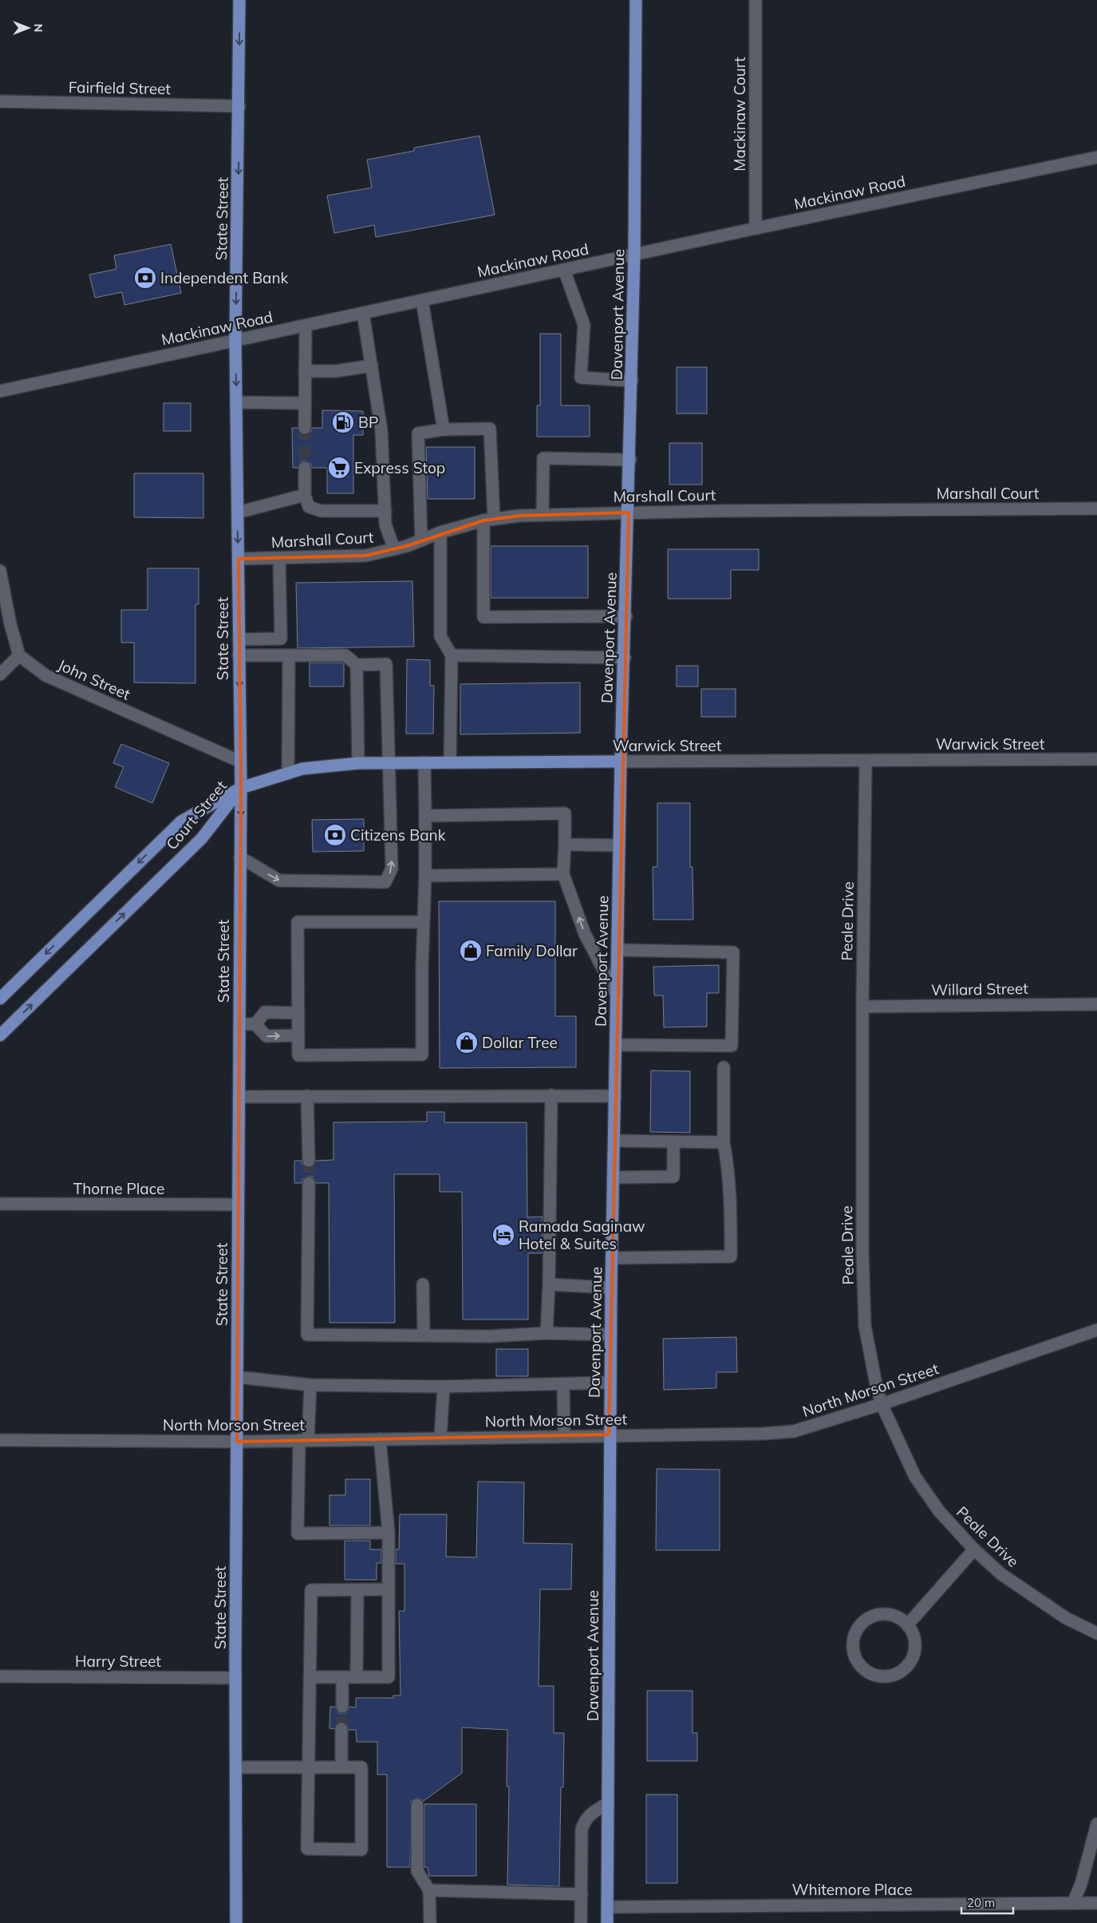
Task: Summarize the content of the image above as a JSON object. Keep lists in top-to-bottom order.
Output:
{
  "streets": {
    "main road": [
      "State Street",
      "Davenport Avenue",
      "Warwick Street",
      "Court Street"
    ],
    "street": [
      "Fairfield Street",
      "Mackinaw Court",
      "Mackinaw Road",
      "Marshall Court",
      "John Street",
      "Peale Drive",
      "Willard Street",
      "Thorne Place",
      "North Morson Street",
      "Harry Street",
      "Whitemore Place"
    ]
  },
  "crossings": [
    ["Fairfield Street", "State Street"],
    ["Mackinaw Court", "Mackinaw Road"],
    ["Mackinaw Road", "State Street"],
    ["Mackinaw Road", "Davenport Avenue"],
    ["State Street", "Marshall Court"],
    ["State Street", "John Street"],
    ["State Street", "Warwick Street"],
    ["State Street", "Court Street"],
    ["State Street", "Thorne Place"],
    ["State Street", "North Morson Street"],
    ["State Street", "Harry Street"],
    ["Davenport Avenue", "Marshall Court"],
    ["Davenport Avenue", "Warwick Street"],
    ["Davenport Avenue", "North Morson Street"],
    ["Davenport Avenue", "Whitemore Place"],
    ["Warwick Street", "Court Street"],
    ["Warwick Street", "Peale Drive"],
    ["Peale Drive", "Willard Street"],
    ["Peale Drive", "North Morson Street"]
  ],
  "places": {
    "bank": ["Independent Bank", "Citizens Bank"],
    "fuel station": ["BP"],
    "supermarket": ["Express Stop"],
    "shop": ["Family Dollar", "Dollar Tree"],
    "hotel": ["Ramada Saginaw Hotel & Suites"]
  },
  "scale_bar": "20 m",
  "north": "right"
}
